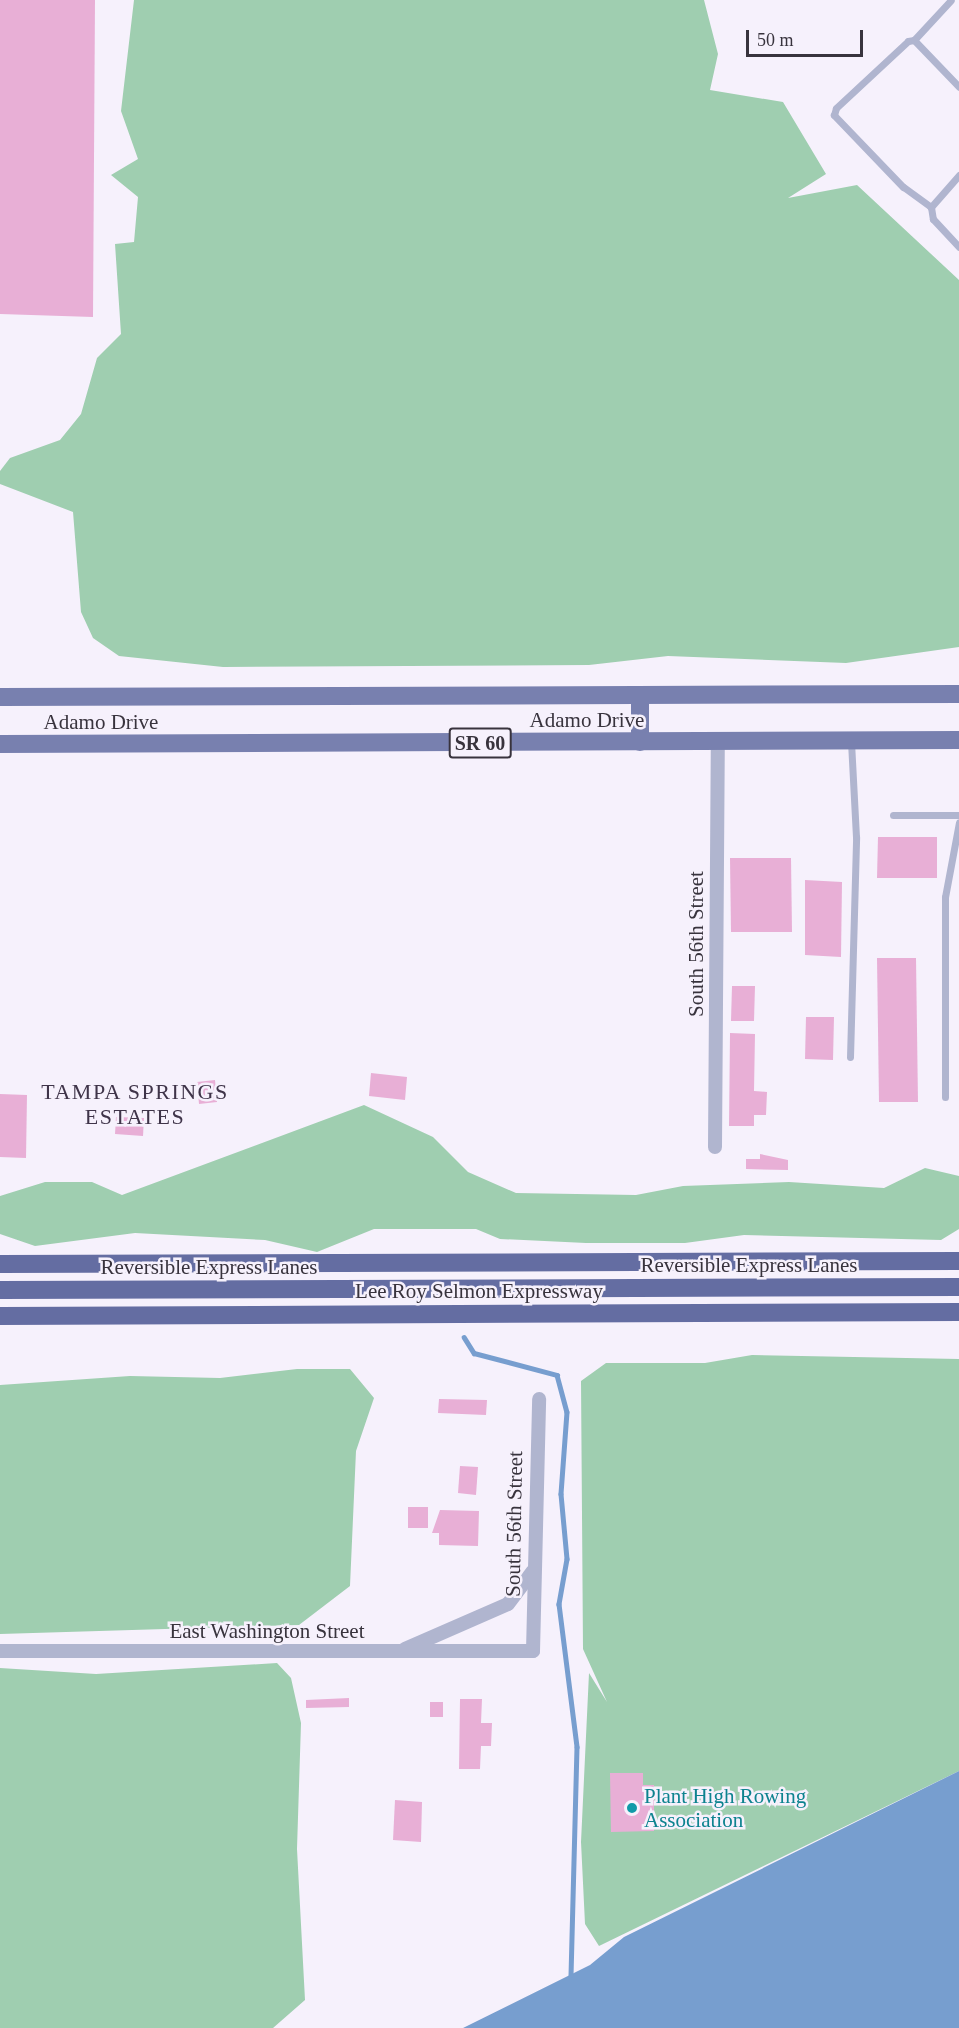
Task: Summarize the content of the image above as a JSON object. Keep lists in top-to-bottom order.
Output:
{
  "streets": {
    "highway": ["Reversible Express Lanes", "Lee Roy Selmon Expressway"],
    "main road": ["Adamo Drive", "SR 60"],
    "street": ["South 56th Street", "East Washington Street"]
  },
  "crossings": [
    ["Adamo Drive", "South 56th Street"],
    ["South 56th Street", "East Washington Street"]
  ],
  "districts": ["TAMPA SPRINGS ESTATES"],
  "places": ["Plant High Rowing Association"],
  "scale_bar": "50 m"
}
